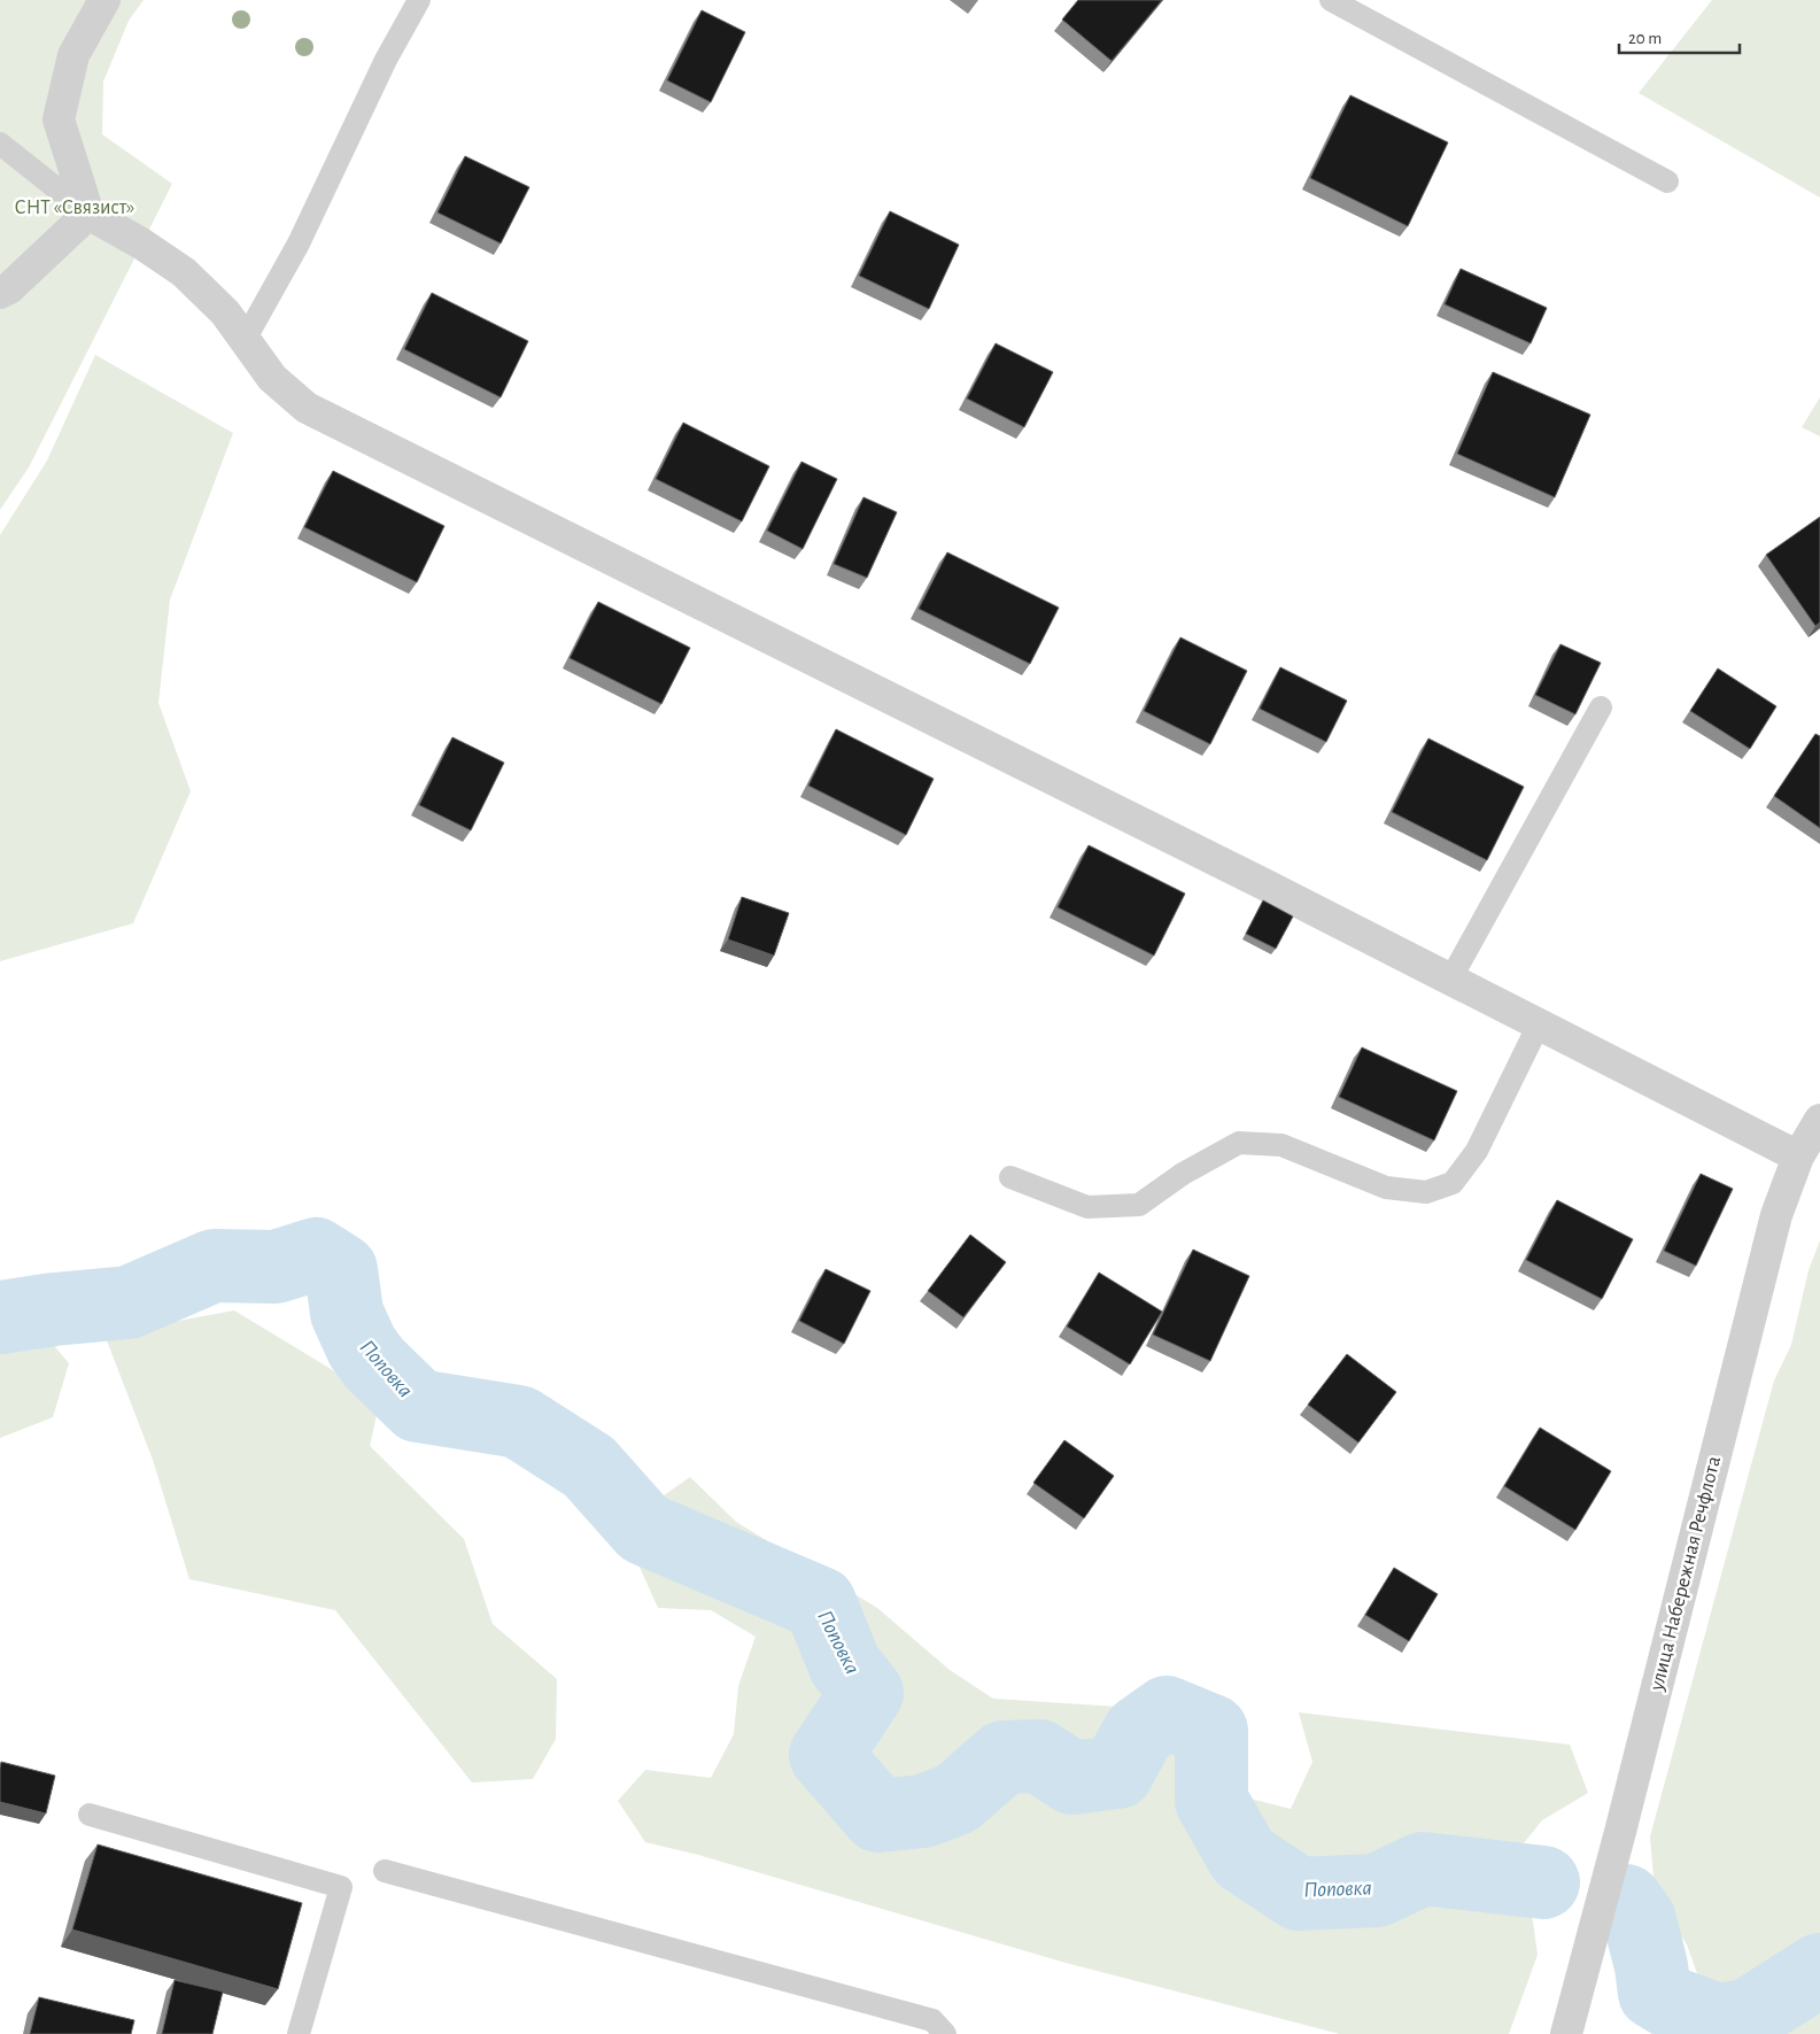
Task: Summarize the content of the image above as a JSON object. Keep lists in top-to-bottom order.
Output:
{
  "streets": {
    "street": ["улица Набережная Речфлота"]
  },
  "water": ["Поповка"],
  "parks": ["СНТ «Связист»"],
  "scale_bar": "20 m"
}
